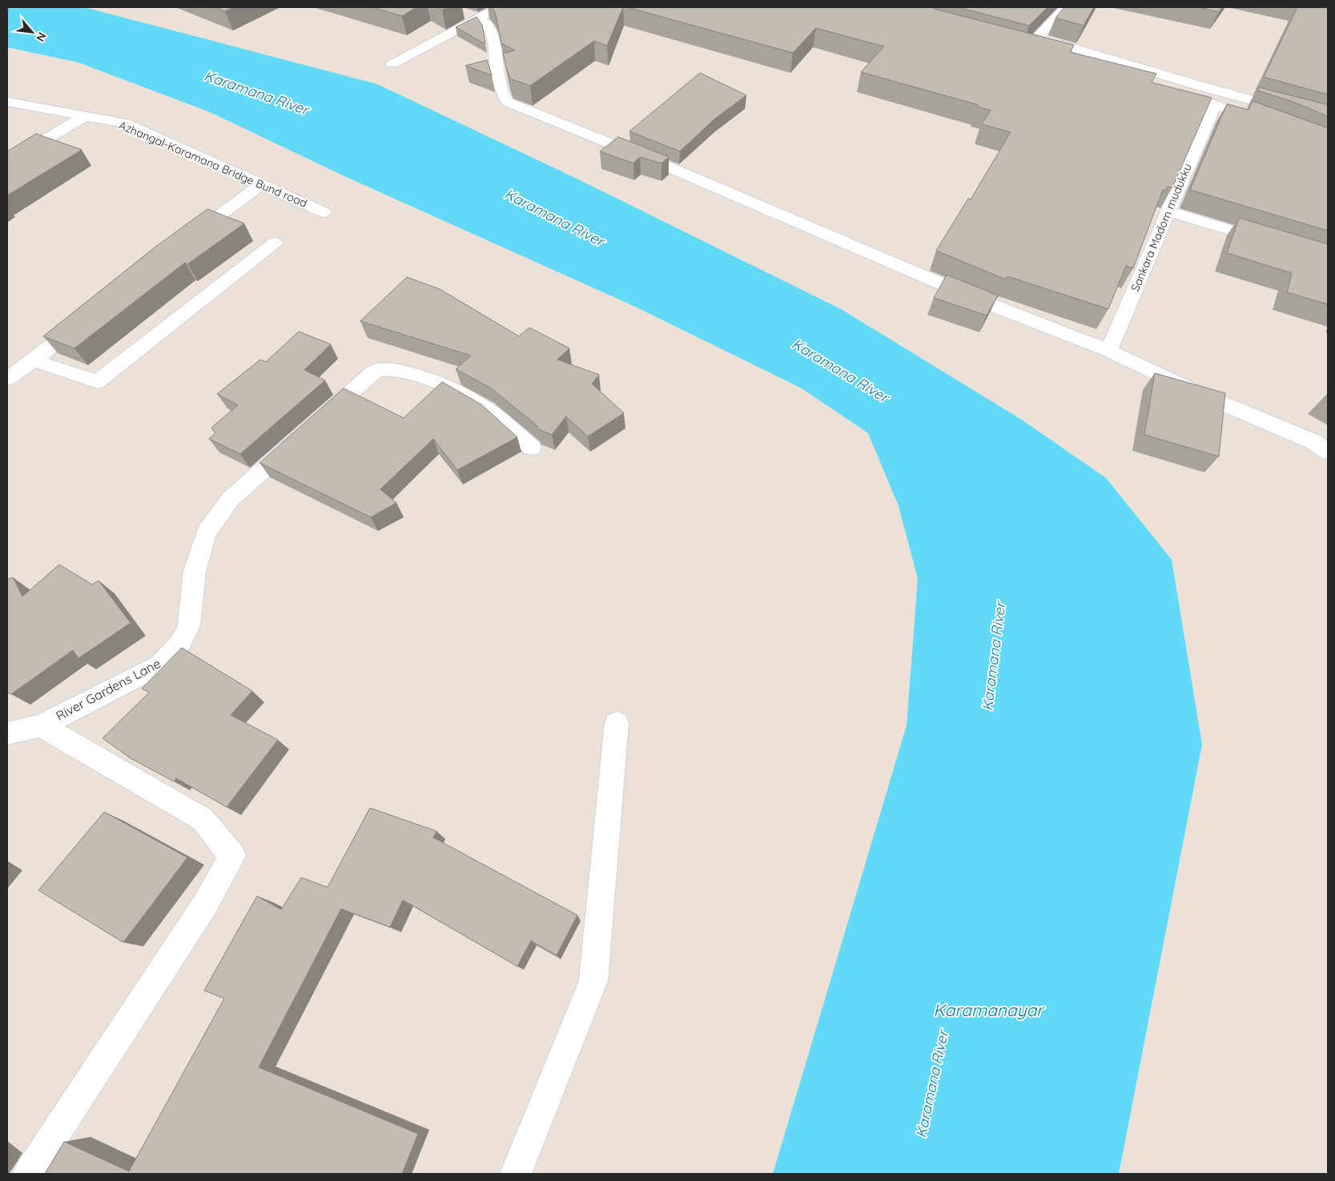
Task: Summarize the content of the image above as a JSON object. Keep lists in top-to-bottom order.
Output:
{
  "streets": {
    "street": ["Azhangal-Karamana Bridge Bund road", "Sankara Madom mudukku", "River Gardens Lane"]
  },
  "water": ["Karamana River", "Karamanayar"],
  "north": "bottom right"
}
